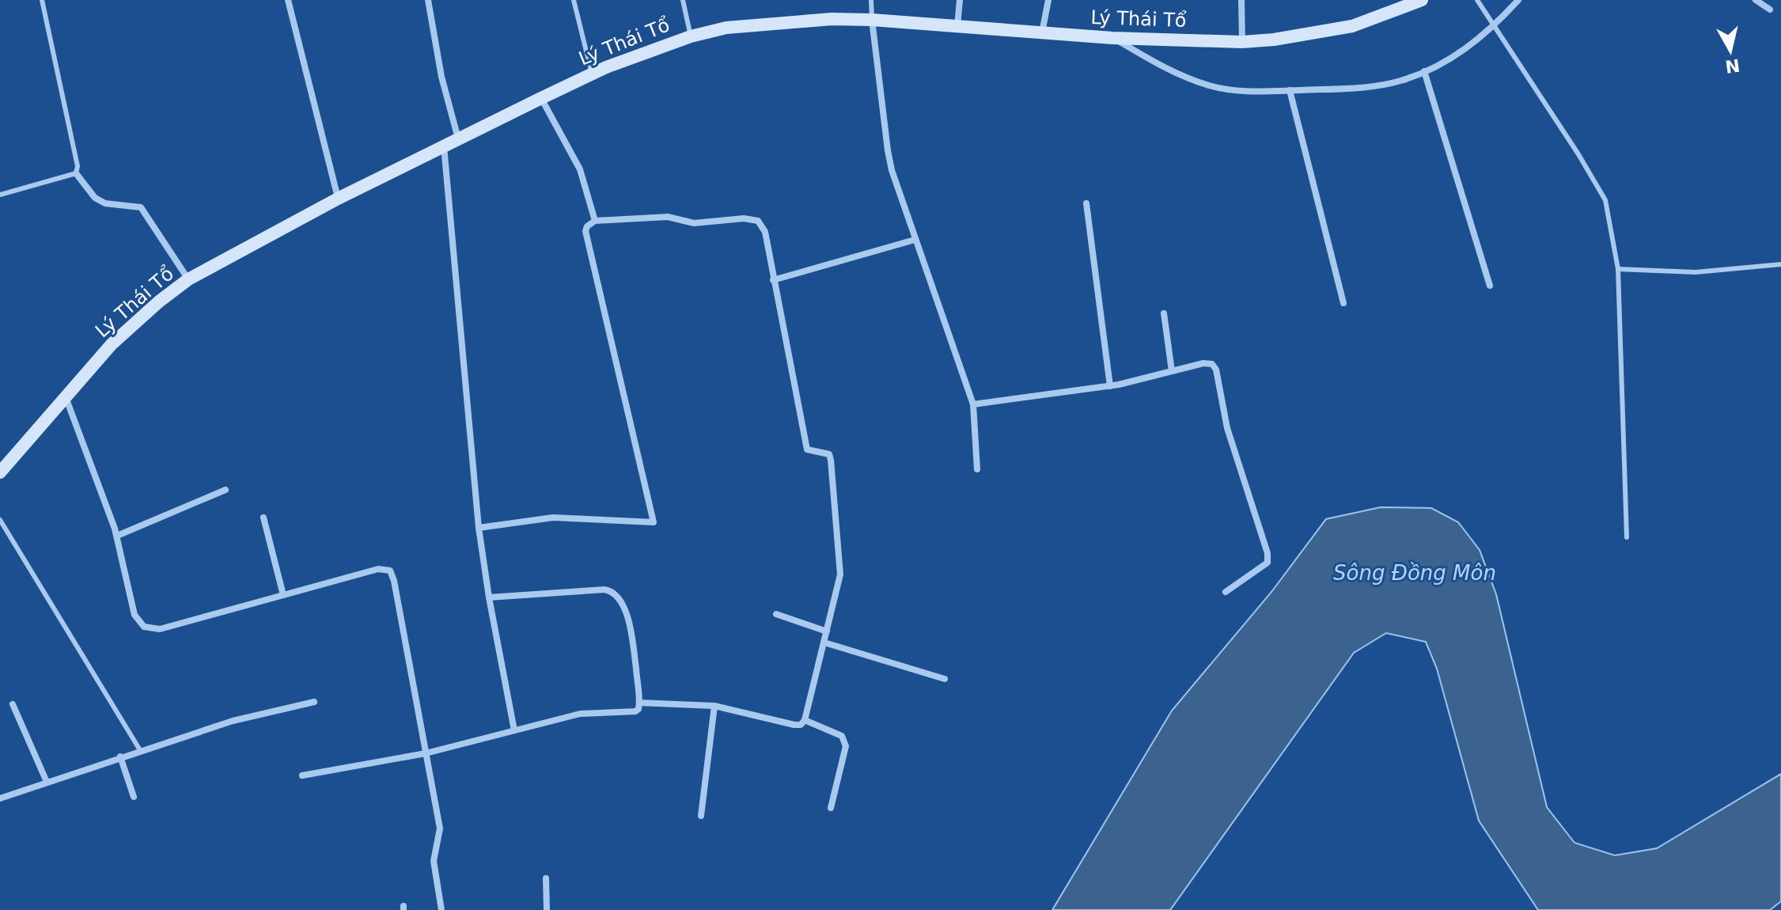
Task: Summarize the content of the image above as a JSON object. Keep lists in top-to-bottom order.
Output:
{
  "streets": {
    "main road": ["Lý Thái Tổ"]
  },
  "water": ["Sông Đồng Môn"],
  "north": "bottom"
}
